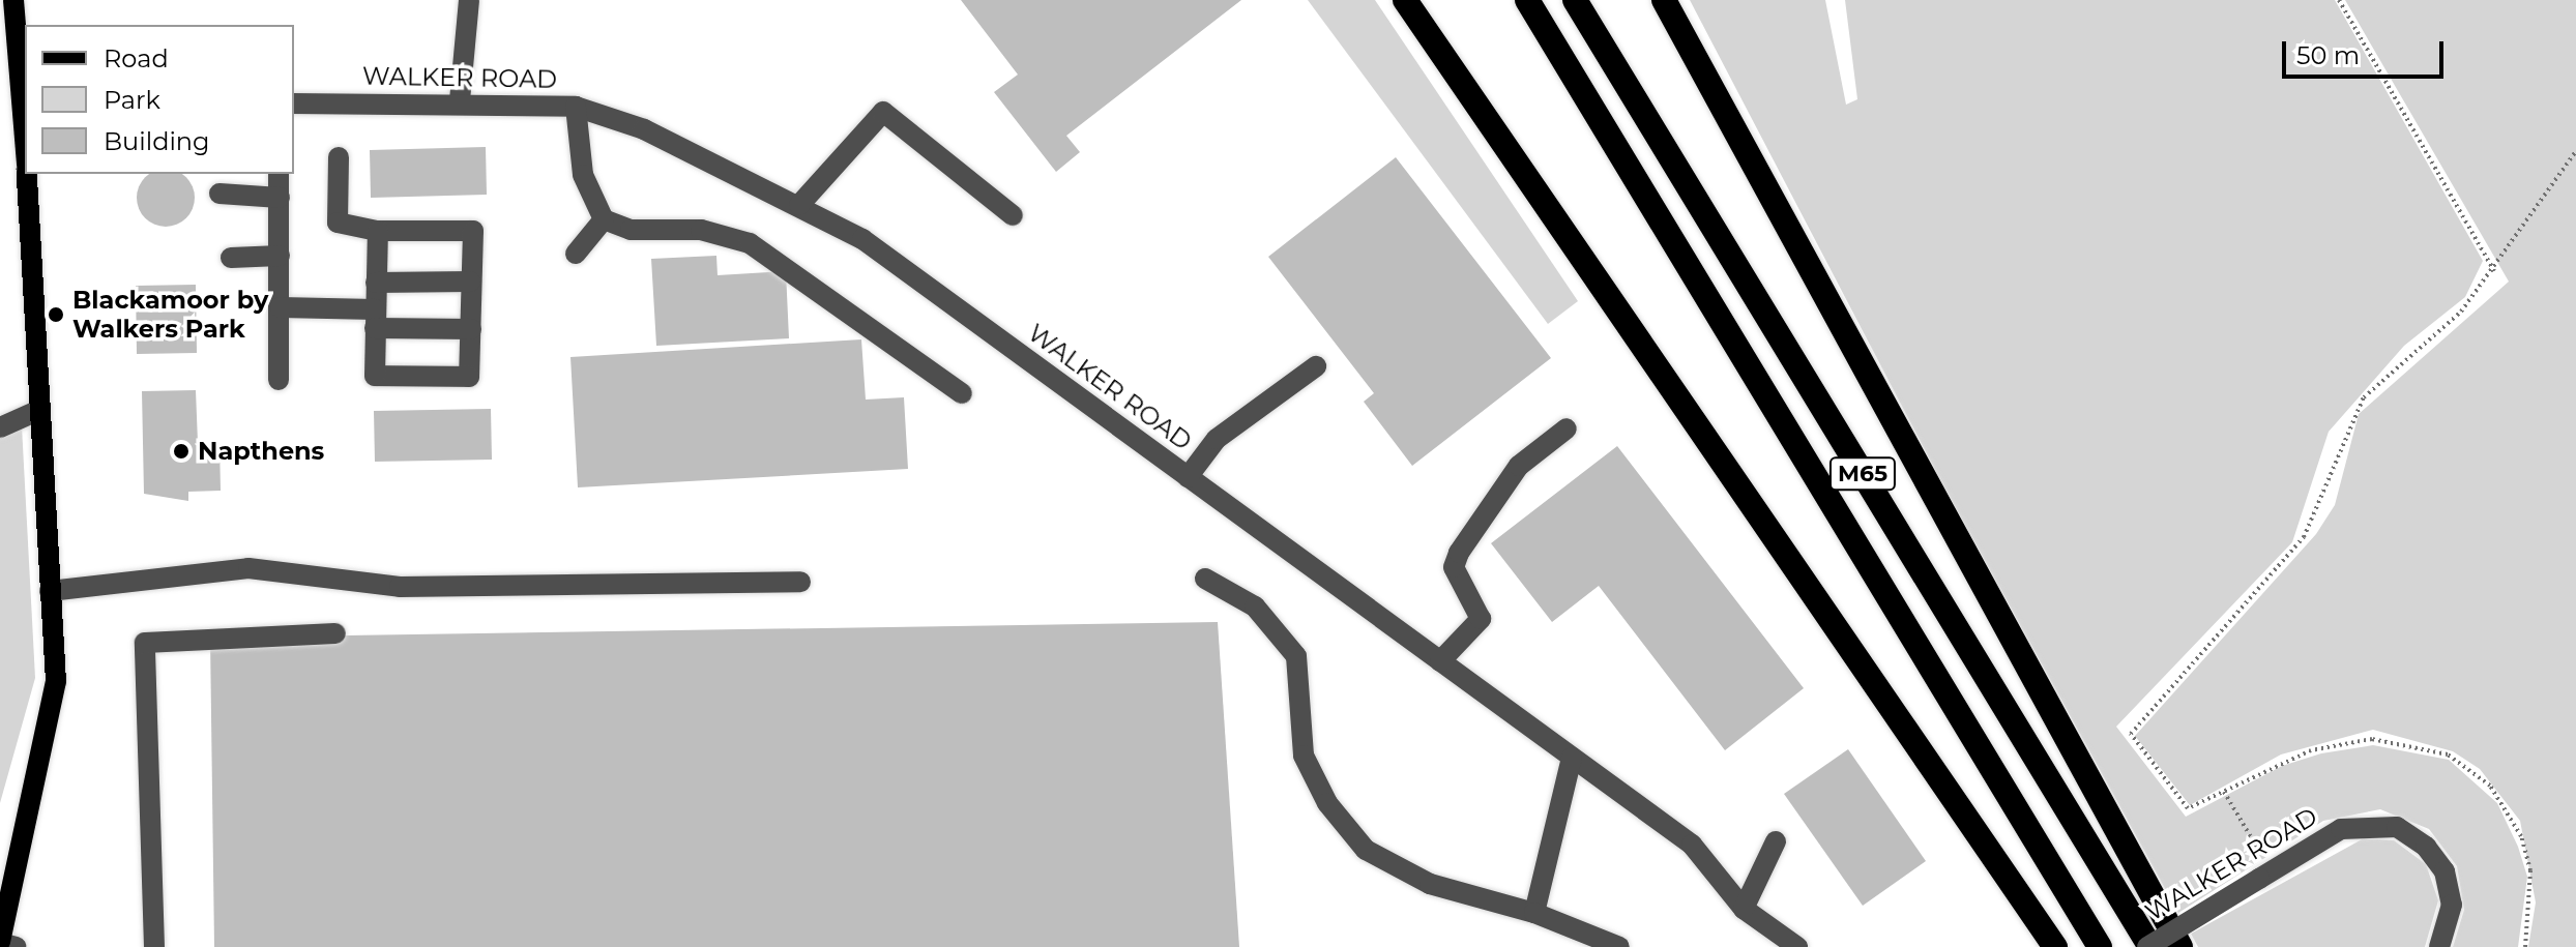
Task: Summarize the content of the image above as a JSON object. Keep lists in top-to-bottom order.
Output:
{
  "streets": {
    "highway": ["M65"],
    "street": ["WALKER ROAD"]
  },
  "crossings": [
    ["WALKER ROAD", "M65"]
  ],
  "places": ["Blackamoor by Walkers Park", "Napthens"],
  "legend": ["Road", "Park", "Building"],
  "scale_bar": "50 m"
}
